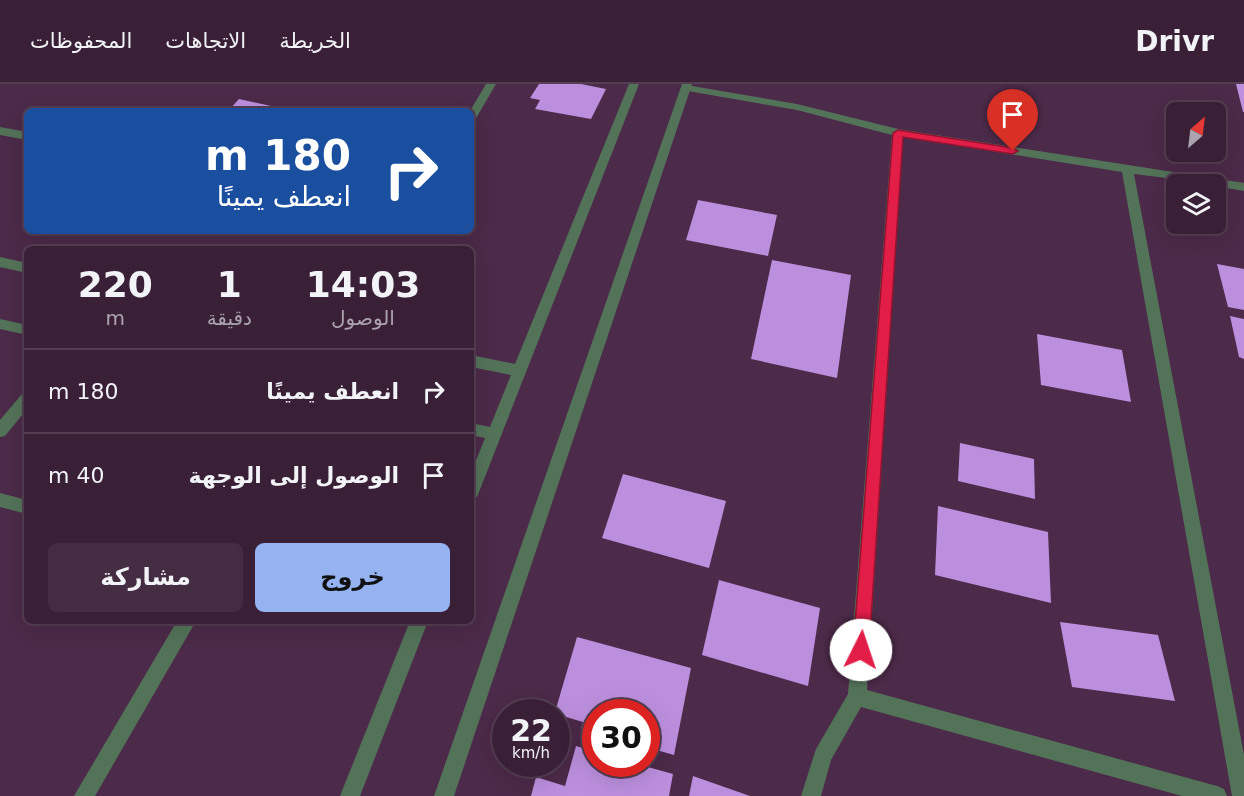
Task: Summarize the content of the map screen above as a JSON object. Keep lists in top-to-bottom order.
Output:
{
  "north": "top right",
  "page": {
    "header": "Drivr",
    "nav": ["الخريطة", "الاتجاهات", "المحفوظات"],
    "turn": ["180 m", "انعطف يمينًا"],
    "eta": [
      "14:03",
      "الوصول",
      "1",
      "دقيقة",
      "220",
      "m"
    ],
    "list": [
      {
        "name": "انعطف يمينًا",
        "value": "180 m"
      },
      {
        "name": "الوصول إلى الوجهة",
        "value": "40 m"
      }
    ],
    "buttons": ["خروج", "مشاركة"],
    "speed": "22 km/h",
    "limit": "30"
  }
}
